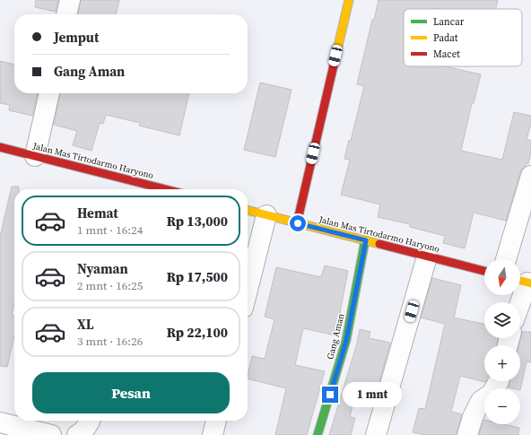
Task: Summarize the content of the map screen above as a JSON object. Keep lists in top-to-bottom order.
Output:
{
  "streets": {
    "street": ["Jalan Mas Tirtodarmo Haryono", "Gang Aman"]
  },
  "crossings": [
    ["Jalan Mas Tirtodarmo Haryono", "Gang Aman"]
  ],
  "legend": ["Lancar", "Padat", "Macet"],
  "north": "bottom",
  "page": {
    "banner": ["Jemput", "Gang Aman"],
    "list": [
      {
        "name": "Hemat",
        "note": "1 mnt · 16:24",
        "value": "Rp 13,000"
      },
      {
        "name": "Nyaman",
        "note": "2 mnt · 16:25",
        "value": "Rp 17,500"
      },
      {
        "name": "XL",
        "note": "3 mnt · 16:26",
        "value": "Rp 22,100"
      }
    ],
    "map_buttons": ["+", "−"],
    "buttons": "Pesan",
    "bubble": "1 mnt"
  }
}
